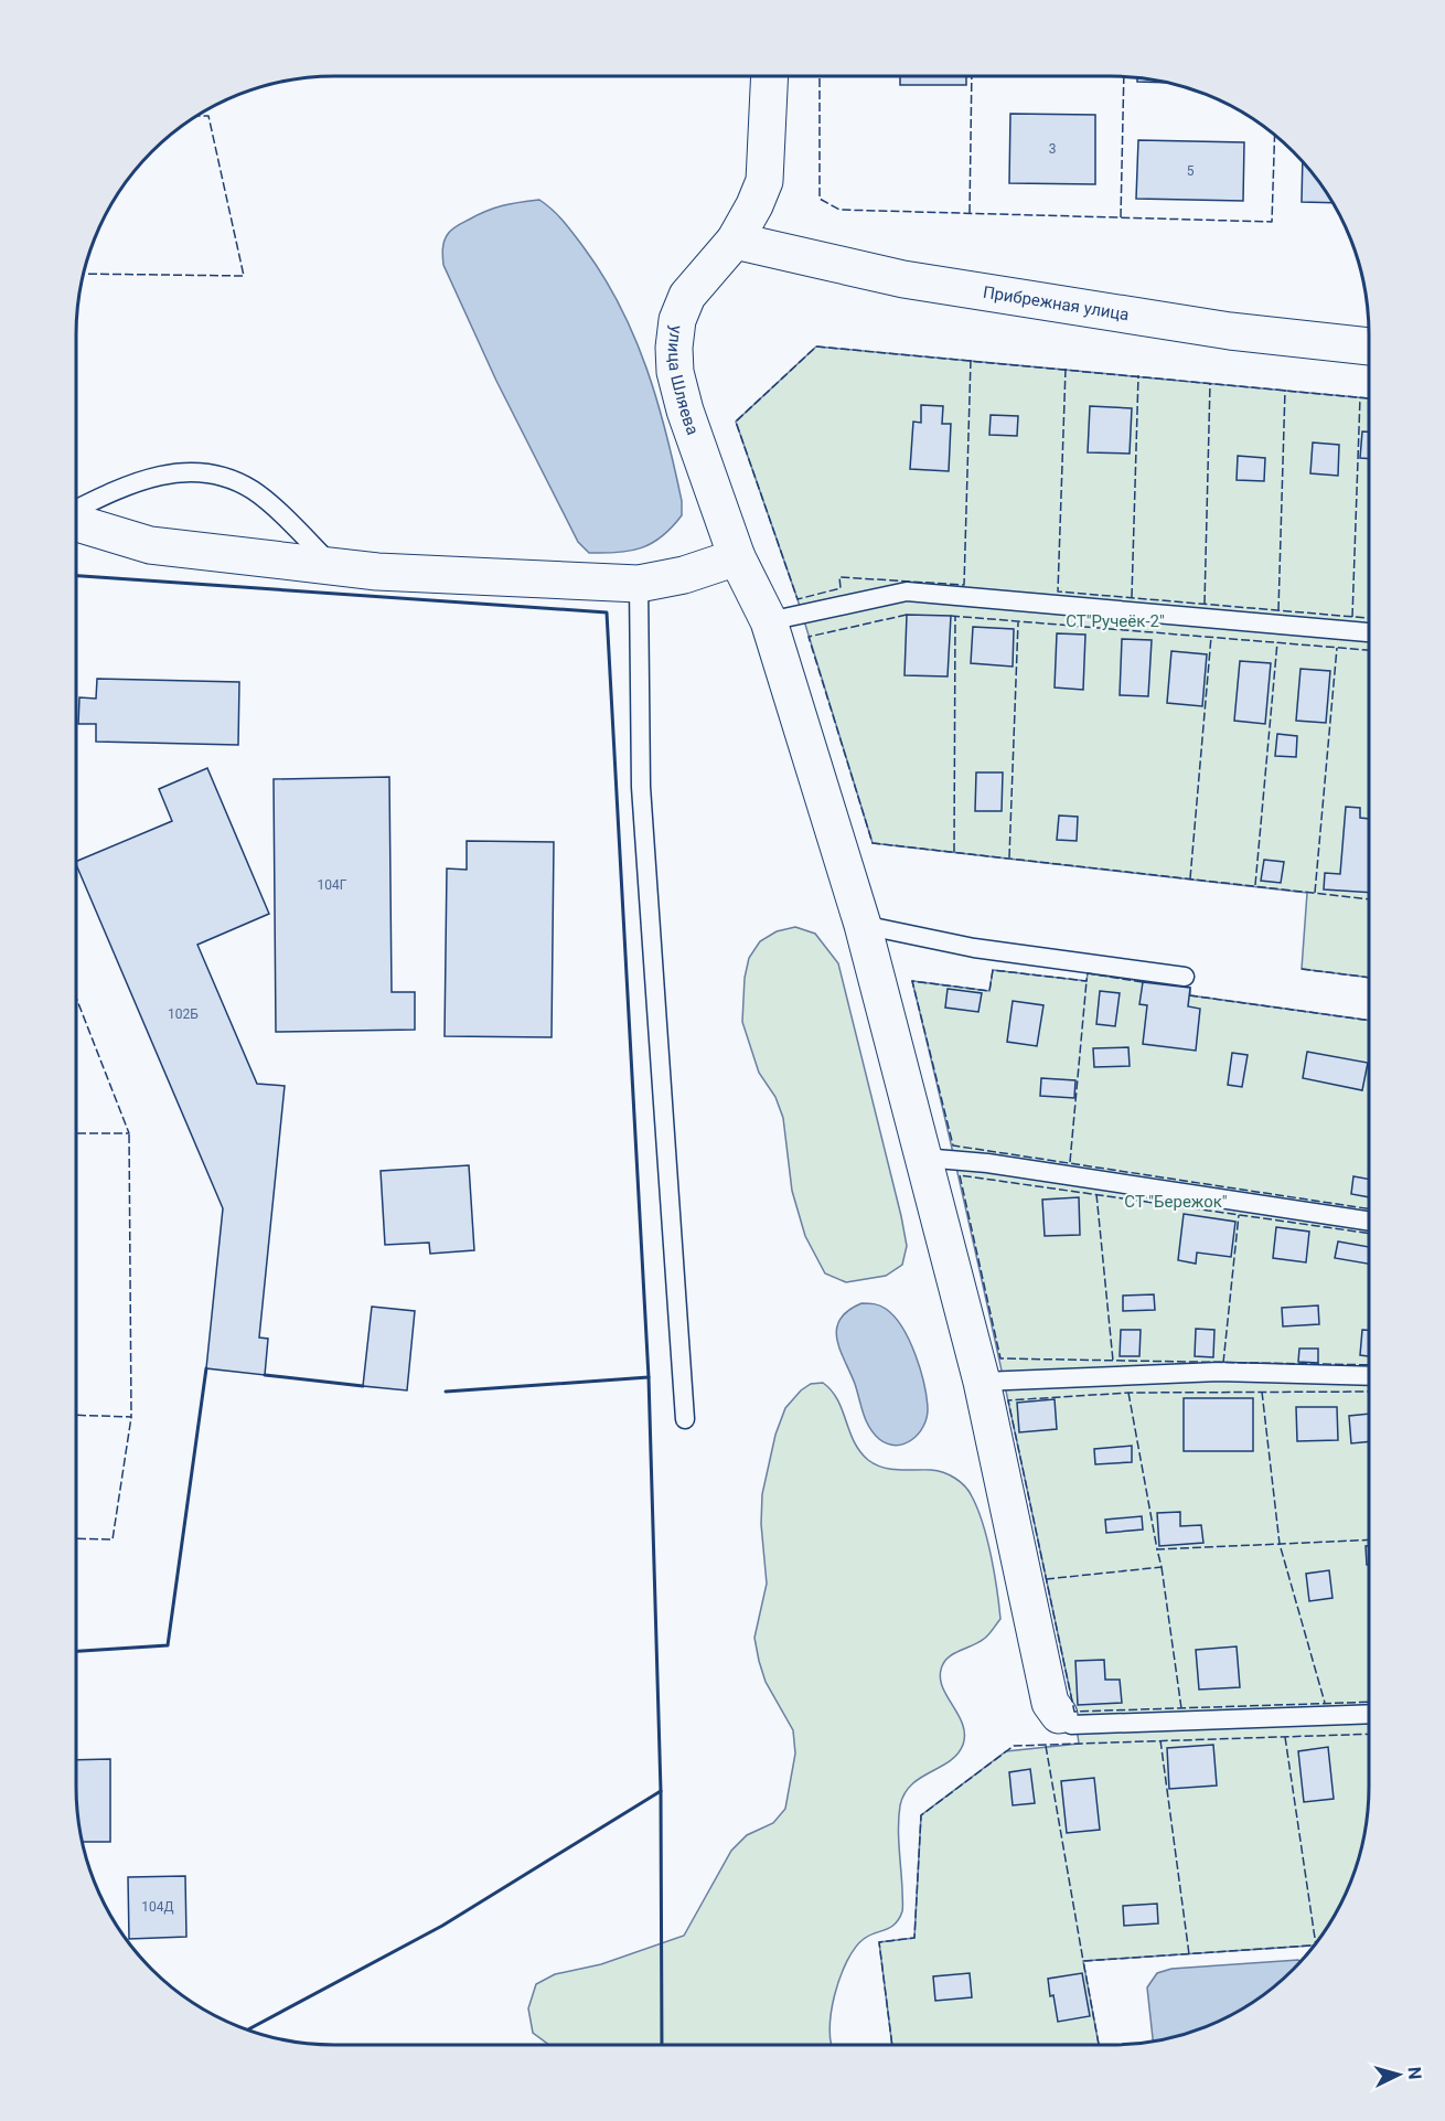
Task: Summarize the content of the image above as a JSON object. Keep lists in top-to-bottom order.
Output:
{
  "streets": {
    "street": ["Прибрежная улица", "улица Шляева"]
  },
  "crossings": [
    ["Прибрежная улица", "улица Шляева"]
  ],
  "parks": ["СТ\"Ручеёк-2\"", "СТ \"Бережок\""],
  "house_numbers": [
    "3",
    "5",
    "104Г",
    "102Б",
    "104Д"
  ],
  "north": "right"
}
